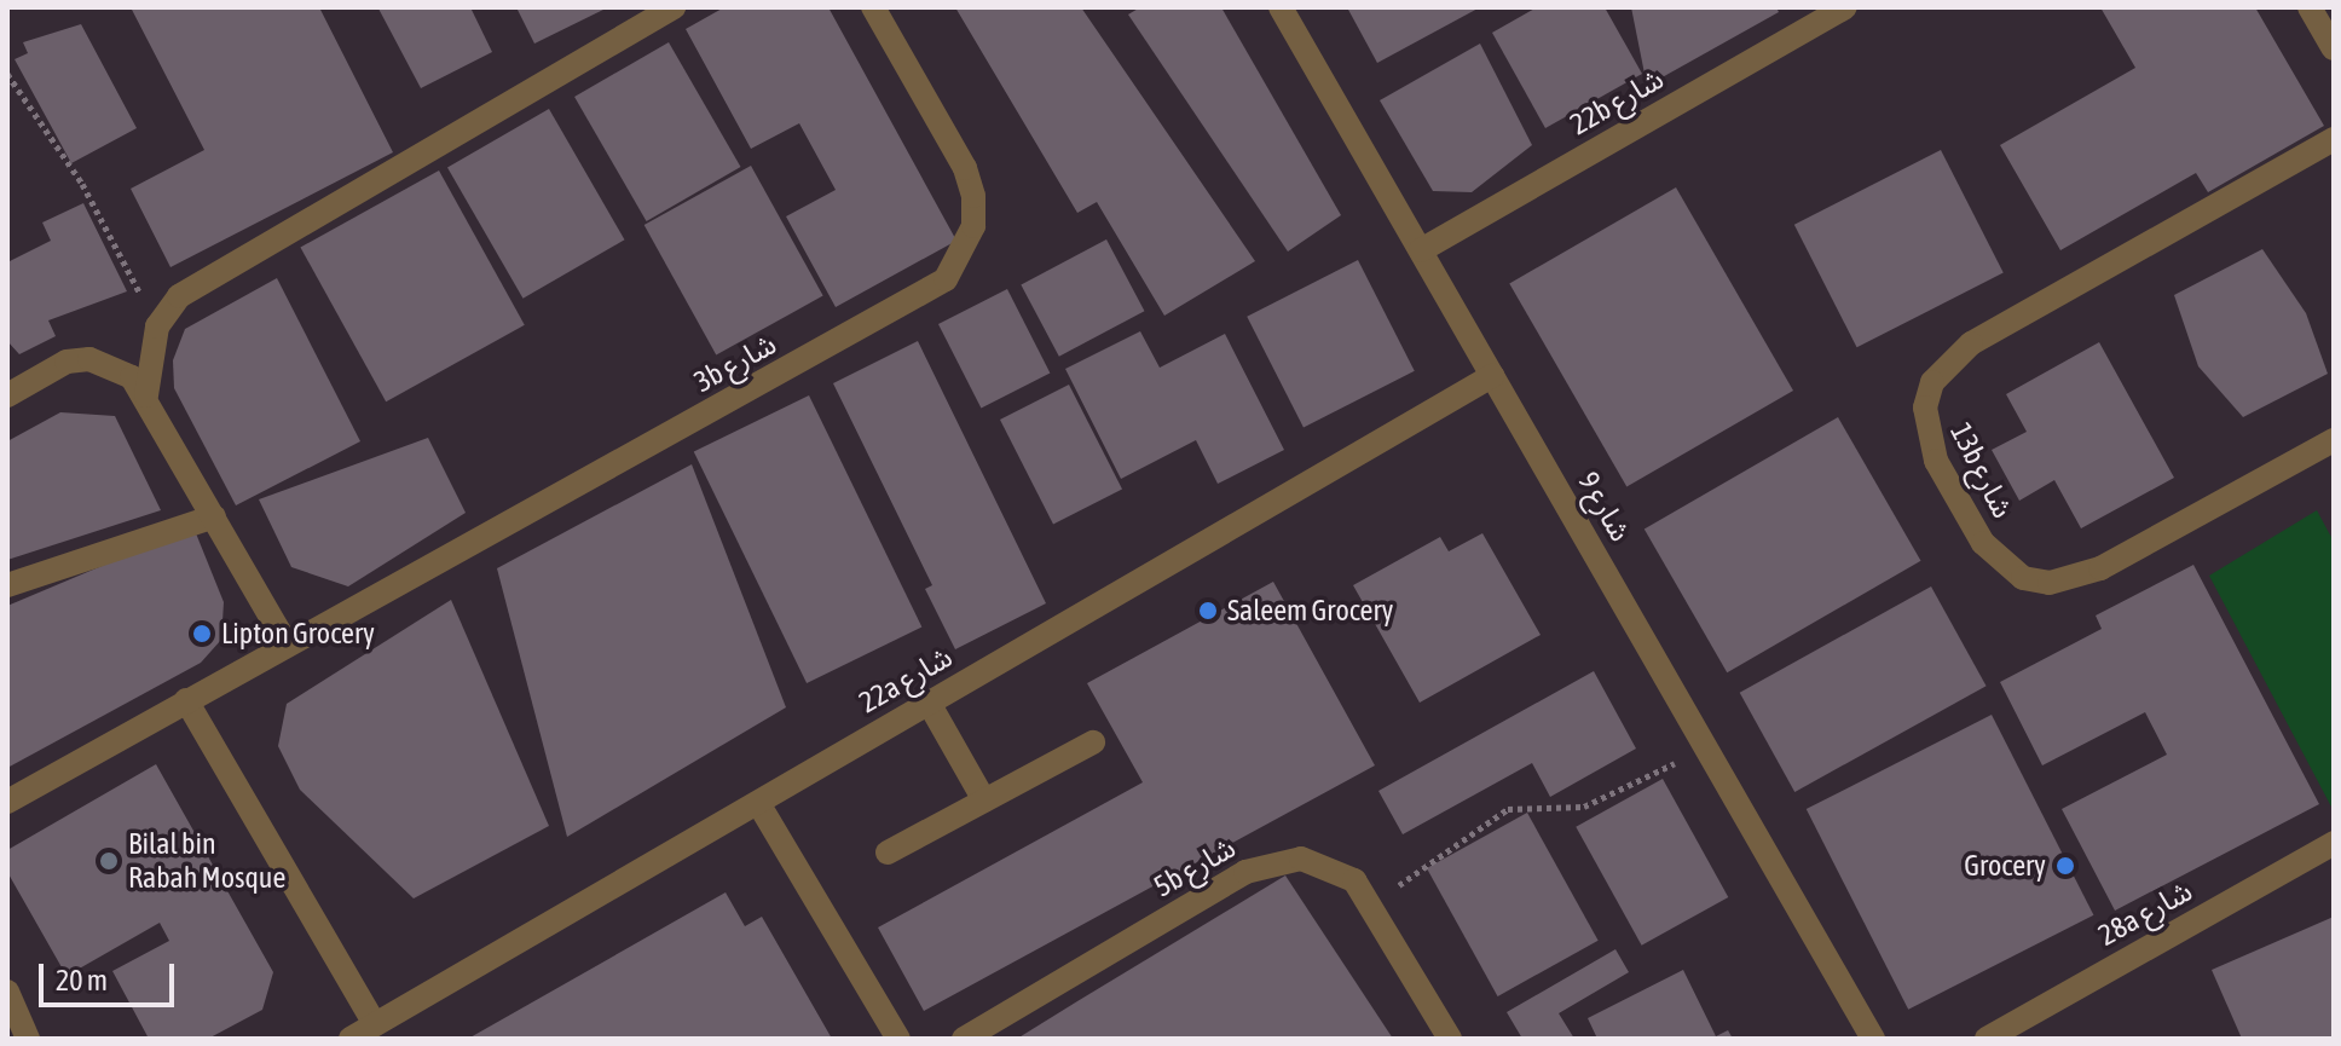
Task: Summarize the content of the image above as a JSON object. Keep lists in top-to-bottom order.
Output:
{
  "streets": {
    "street": [
      "22b شارع",
      "3b شارع",
      "13b شارع",
      "شارع 9",
      "22a شارع",
      "5b شارع",
      "28a شارع"
    ]
  },
  "crossings": [
    ["22b شارع", "شارع 9"],
    ["شارع 9", "22a شارع"]
  ],
  "places": [
    "Saleem Grocery",
    "Lipton Grocery",
    "Bilal bin Rabah Mosque",
    "Grocery"
  ],
  "scale_bar": "20 m"
}
